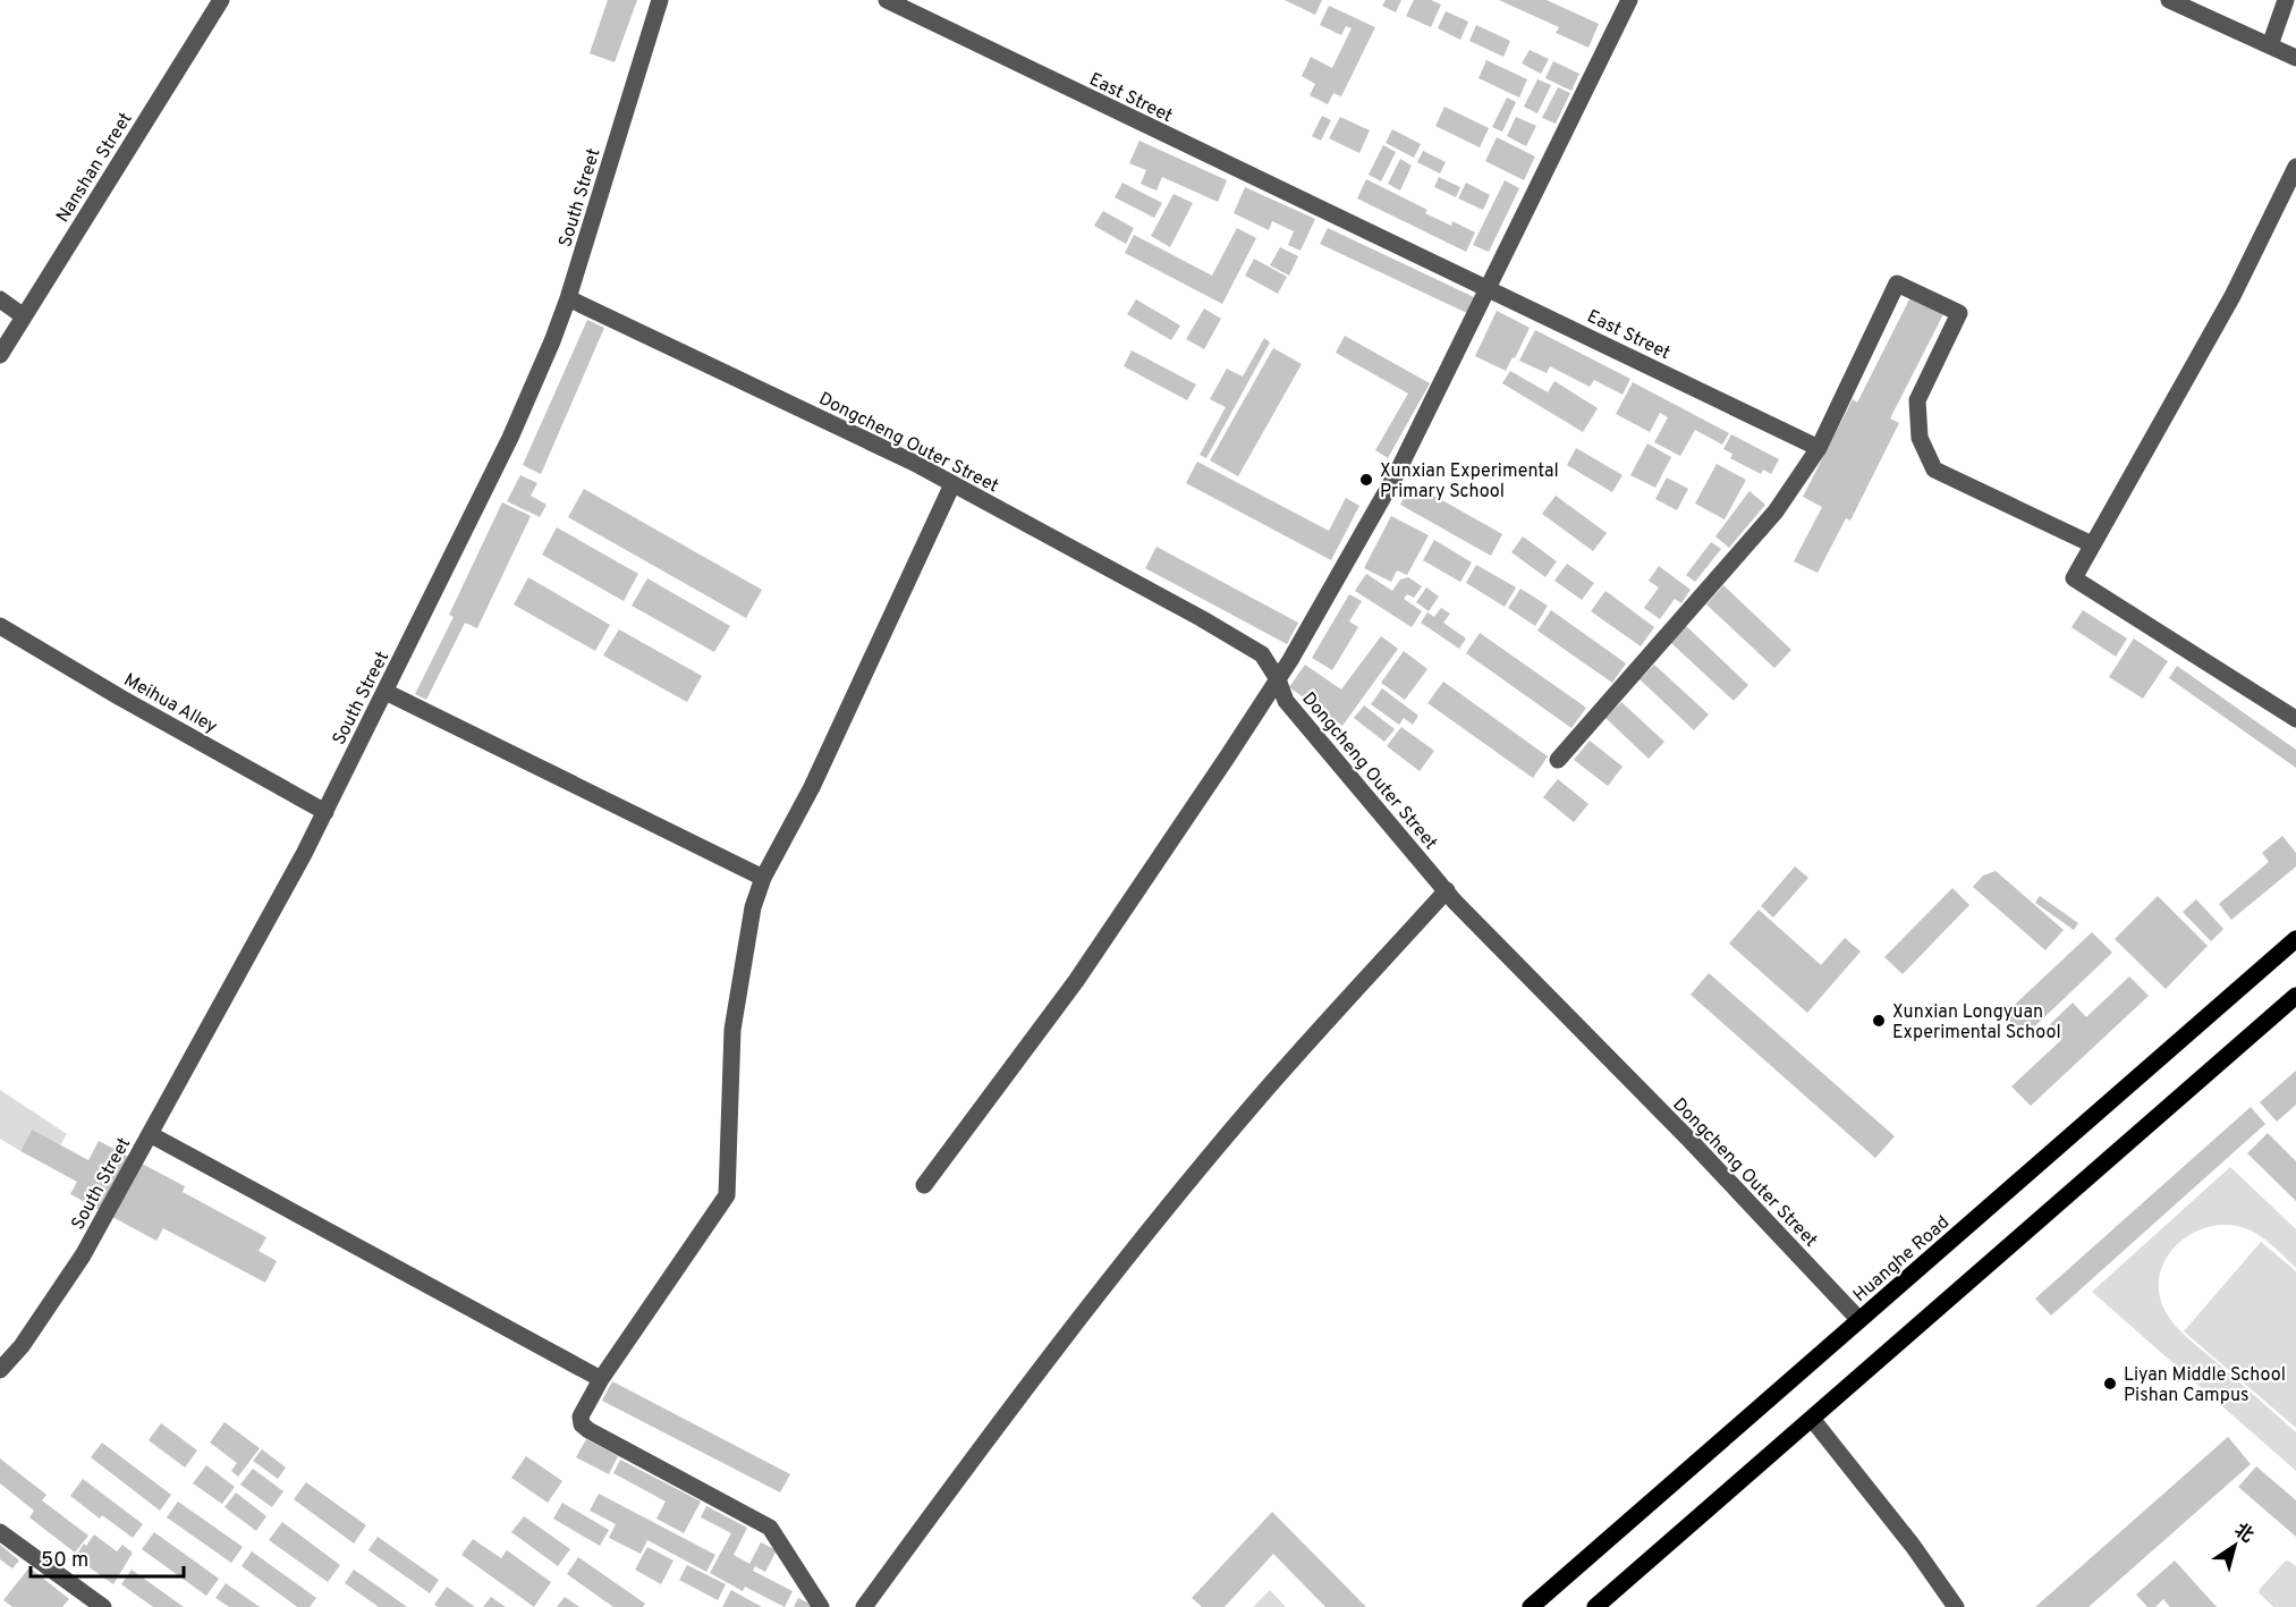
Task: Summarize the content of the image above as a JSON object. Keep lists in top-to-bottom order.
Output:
{
  "streets": {
    "main road": ["Huanghe Road"],
    "street": [
      "East Street",
      "Nanshan Street",
      "South Street",
      "Dongcheng Outer Street",
      "Meihua Alley"
    ]
  },
  "crossings": [
    ["South Street", "Dongcheng Outer Street"],
    ["South Street", "Meihua Alley"],
    ["Dongcheng Outer Street", "Huanghe Road"]
  ],
  "places": ["Xunxian Experimental Primary School", "Xunxian Longyuan Experimental School", "Liyan Middle School Pishan Campus"],
  "scale_bar": "50 m",
  "north": "top right"
}
